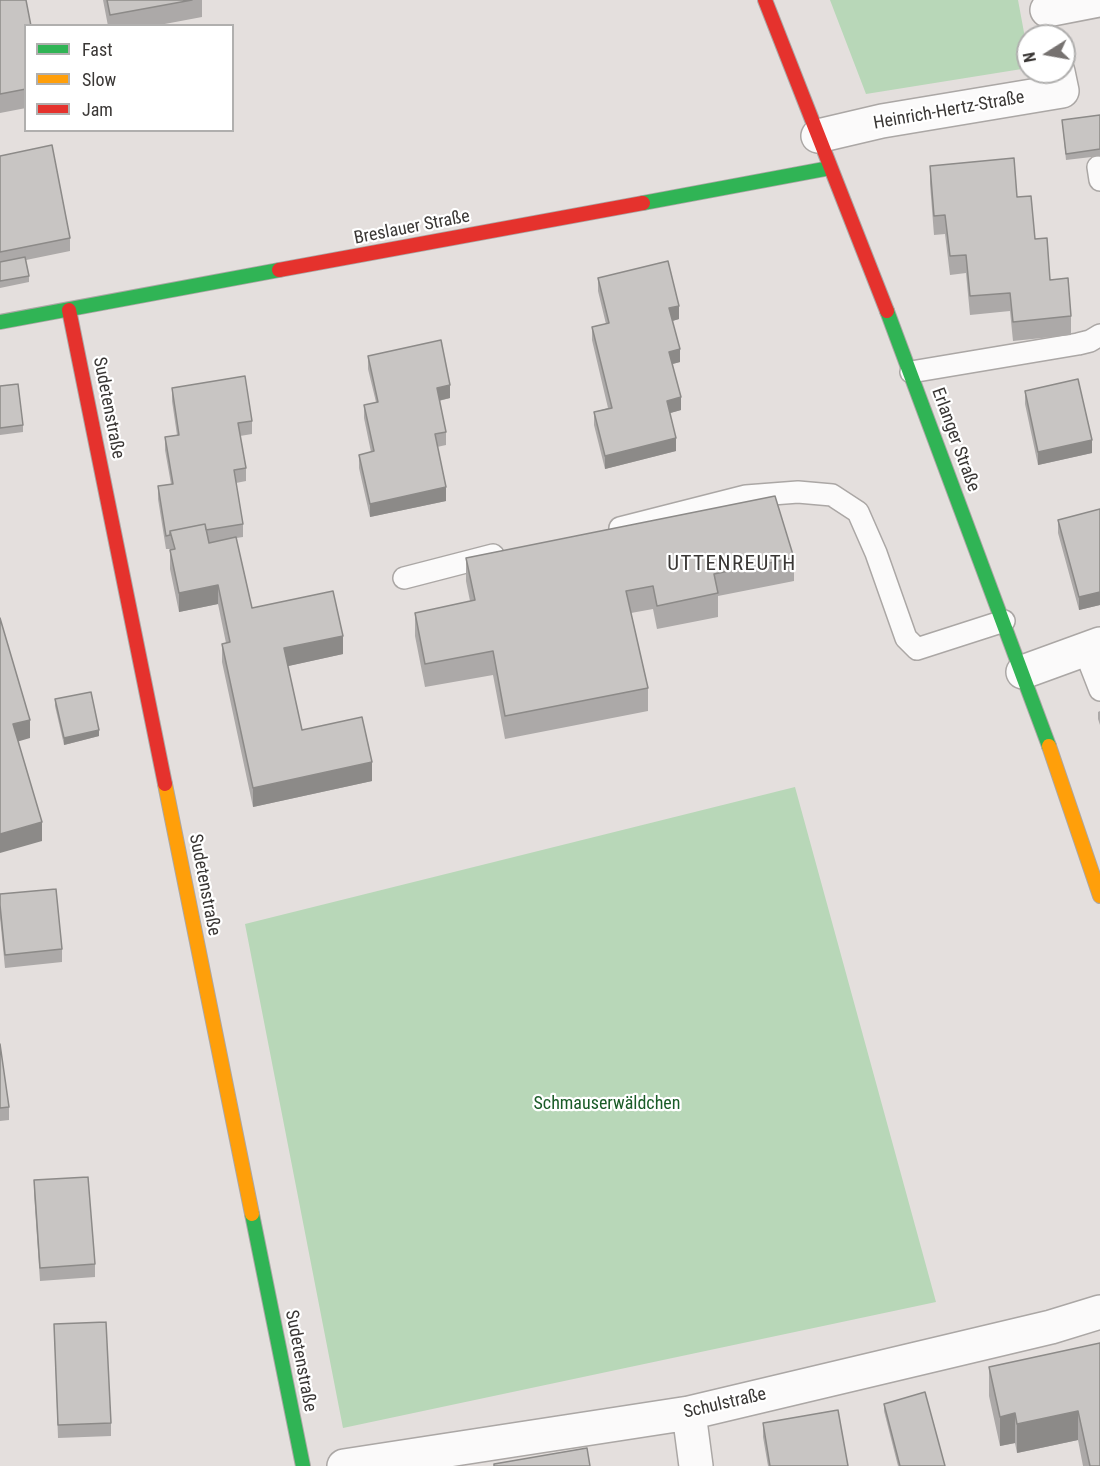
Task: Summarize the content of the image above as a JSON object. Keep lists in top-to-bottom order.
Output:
{
  "streets": {
    "street": [
      "Heinrich-Hertz-Straße",
      "Breslauer Straße",
      "Sudetenstraße",
      "Erlanger Straße",
      "Schulstraße"
    ]
  },
  "crossings": [
    ["Heinrich-Hertz-Straße", "Erlanger Straße"],
    ["Breslauer Straße", "Sudetenstraße"],
    ["Breslauer Straße", "Erlanger Straße"]
  ],
  "districts": ["UTTENREUTH"],
  "parks": ["Schmauserwäldchen"],
  "legend": ["Fast", "Slow", "Jam"],
  "north": "left"
}
